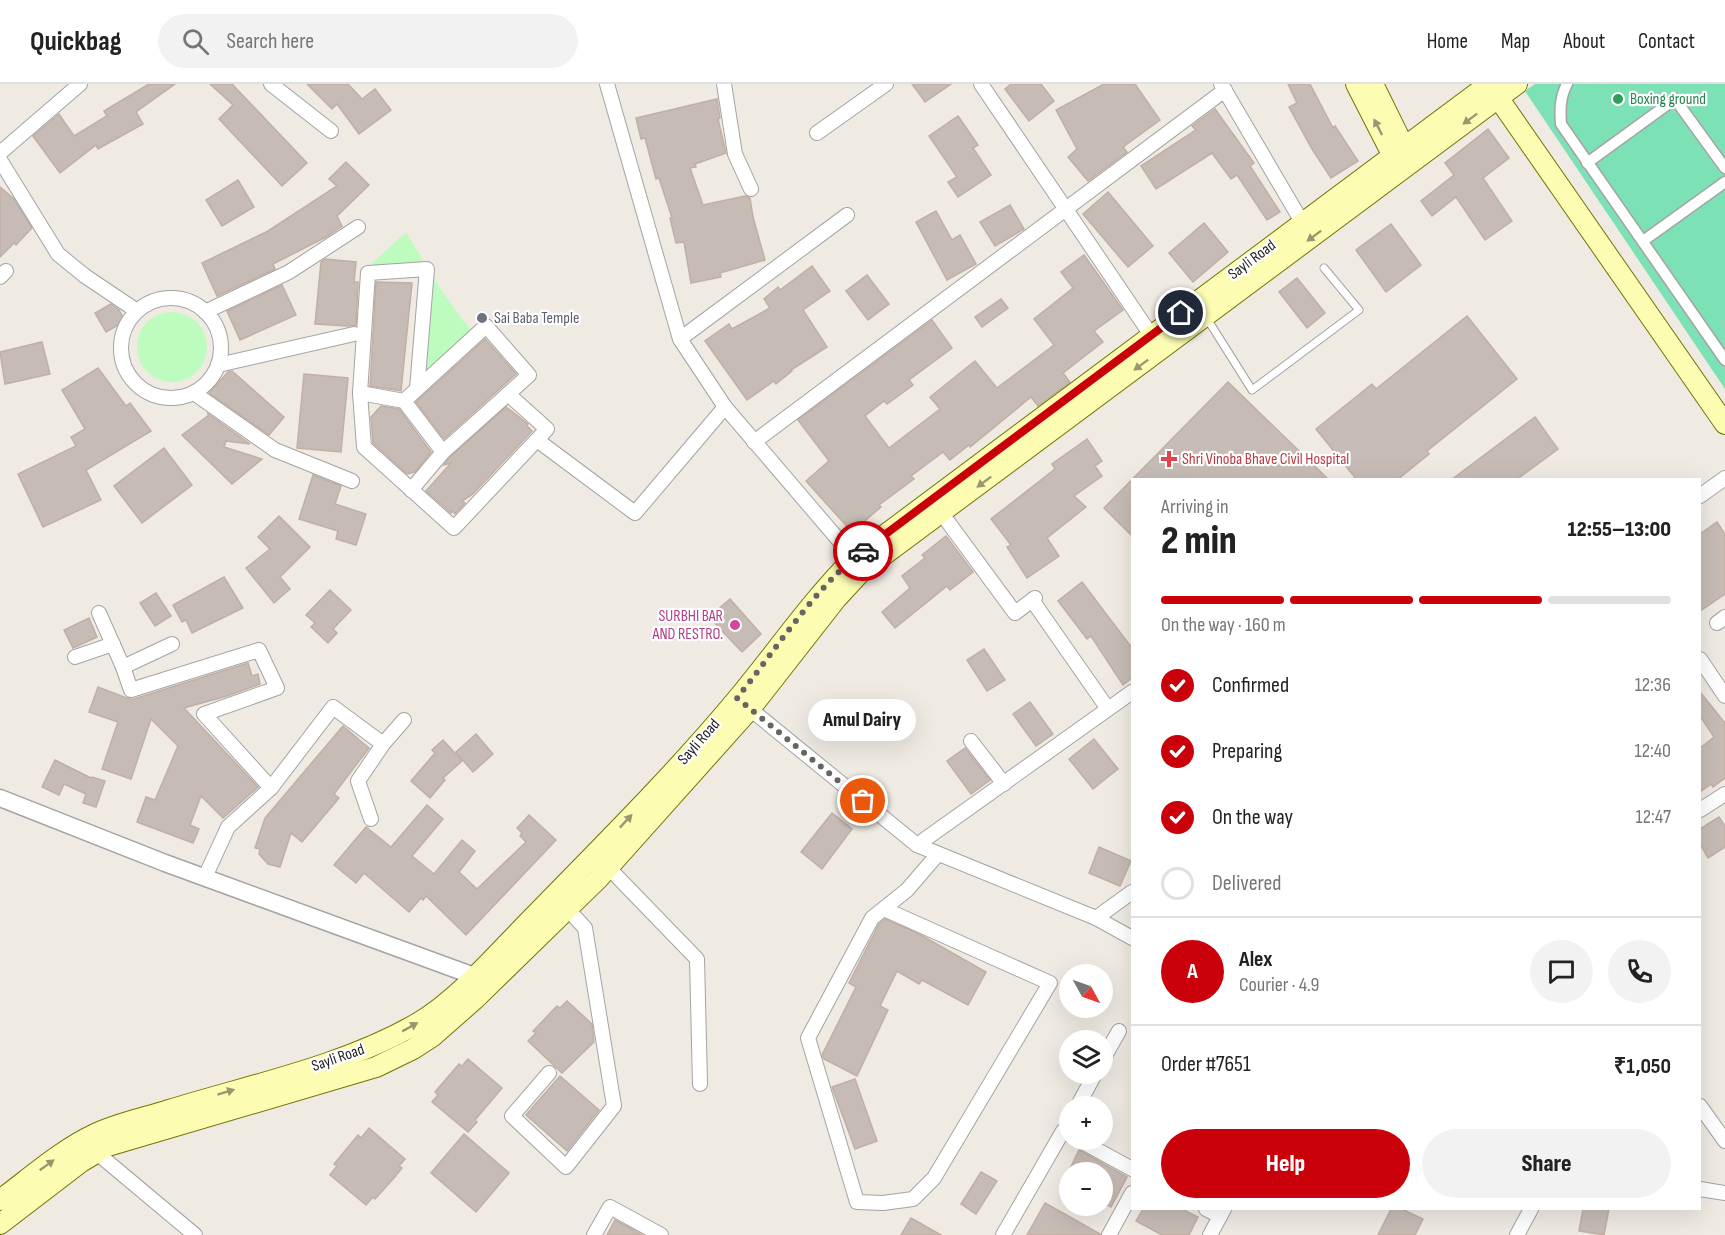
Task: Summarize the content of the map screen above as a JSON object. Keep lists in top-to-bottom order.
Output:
{
  "streets": {
    "main road": ["Sayli Road"]
  },
  "places": {
    "other": [
      "Boxing ground",
      "Sai Baba Temple",
      "SURBHI BAR AND RESTRO.",
      "Amul Dairy"
    ],
    "health": ["Shri Vinoba Bhave Civil Hospital"]
  },
  "north": "bottom right",
  "page": {
    "header": "Quickbag",
    "search": "Search here",
    "nav": [
      "Home",
      "Map",
      "About",
      "Contact"
    ],
    "heading": ["2 min", "Arriving in", "12:55–13:00"],
    "panel": [
      "Alex",
      "Courier · 4.9",
      "Order #7651",
      "₹1,050"
    ],
    "bar": "On the way · 160 m",
    "list": [
      ["Confirmed", "12:36"],
      ["Preparing", "12:40"],
      ["On the way", "12:47"],
      "Delivered"
    ],
    "bubble": "Amul Dairy",
    "round": "A",
    "map_buttons": ["+", "−"],
    "buttons": ["Help", "Share"]
  }
}
